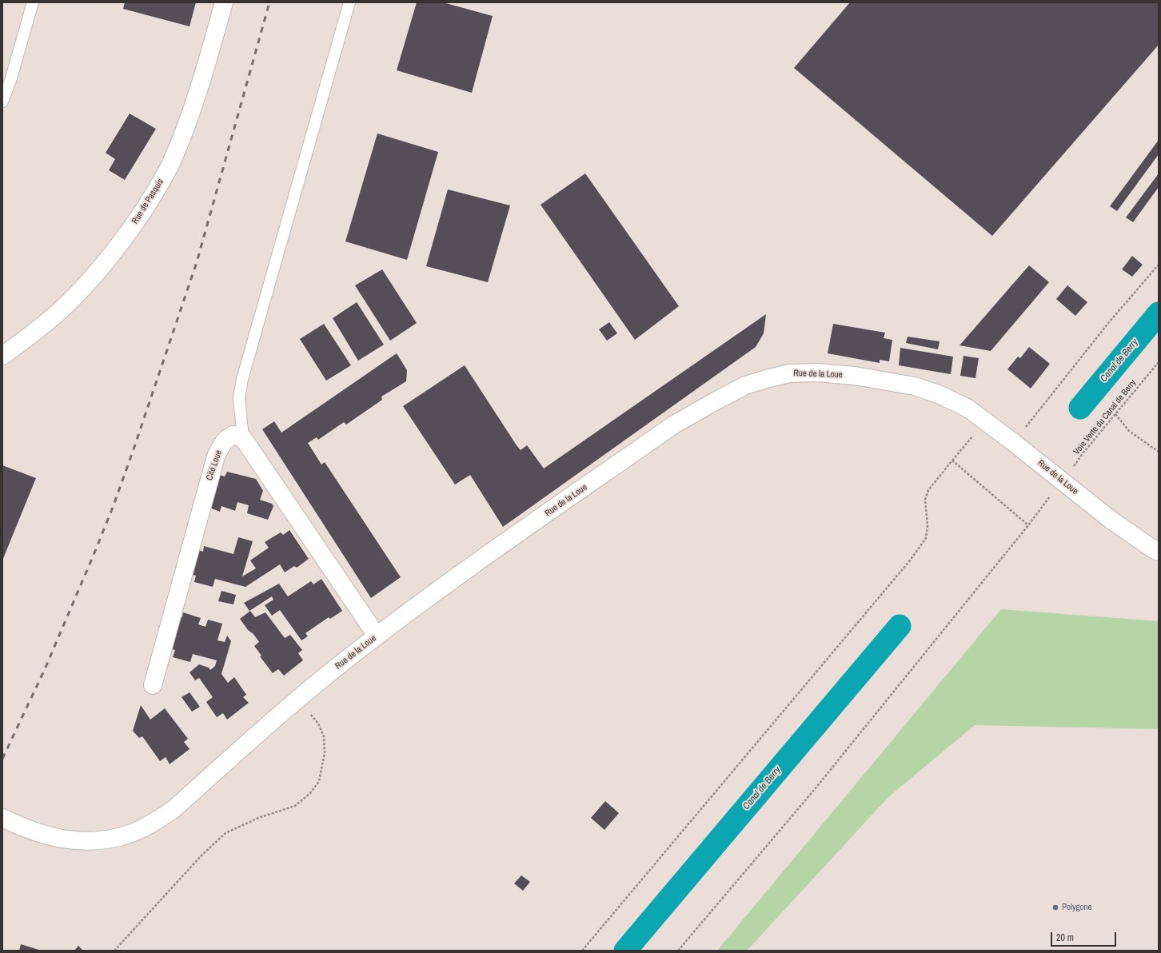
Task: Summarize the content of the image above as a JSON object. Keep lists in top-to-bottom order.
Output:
{
  "streets": {
    "street": ["Rue de Pasquis", "Rue de la Loue", "Cité Loue"],
    "path": ["Voie Verte du Canal de Berry"]
  },
  "crossings": [
    ["Rue de la Loue", "Voie Verte du Canal de Berry"]
  ],
  "water": ["Canal de Berry"],
  "places": ["Polygone"],
  "scale_bar": "20 m"
}
